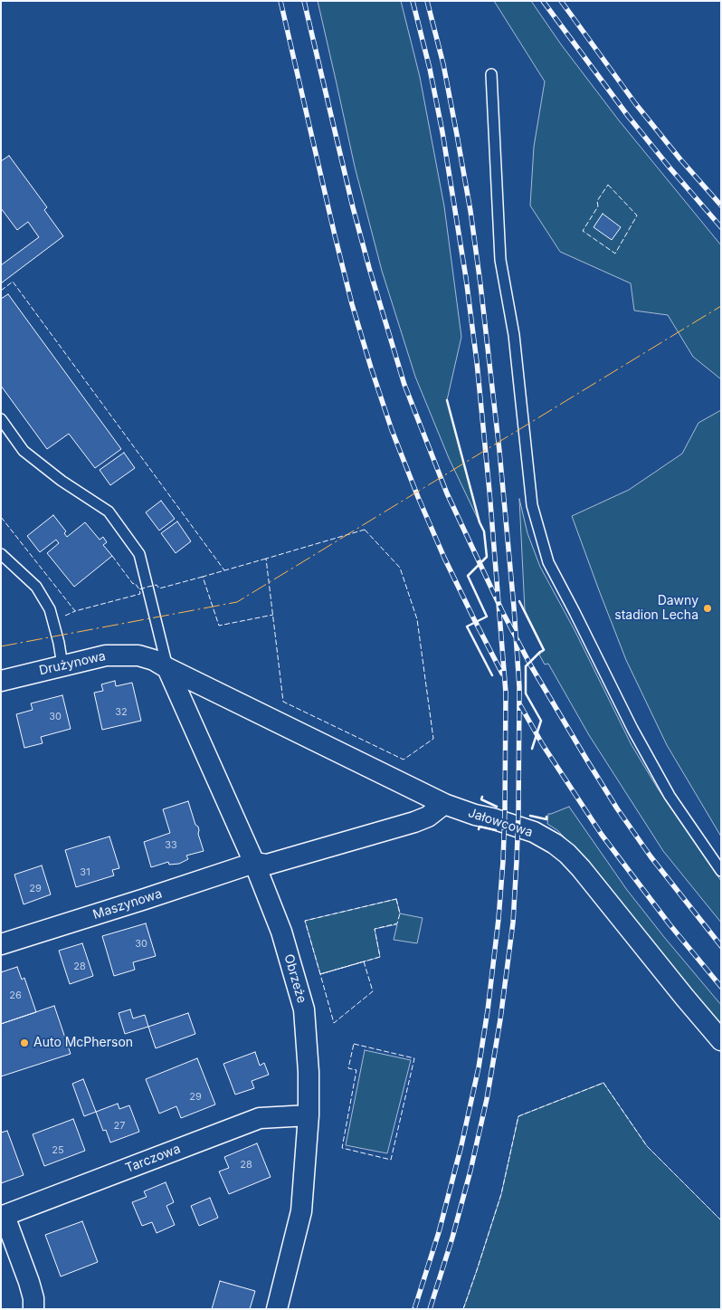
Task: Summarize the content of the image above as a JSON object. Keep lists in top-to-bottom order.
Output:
{
  "streets": {
    "street": [
      "Drużynowa",
      "Jałowcowa",
      "Maszynowa",
      "Obrzeże",
      "Tarczowa"
    ]
  },
  "crossings": [
    ["Drużynowa", "Jałowcowa"],
    ["Drużynowa", "Obrzeże"],
    ["Maszynowa", "Obrzeże"],
    ["Obrzeże", "Tarczowa"]
  ],
  "places": ["Dawny stadion Lecha", "Auto McPherson"],
  "house_numbers": [
    "32",
    "30",
    "33",
    "31",
    "29",
    "30",
    "28",
    "26",
    "29",
    "27",
    "25",
    "28"
  ]
}
